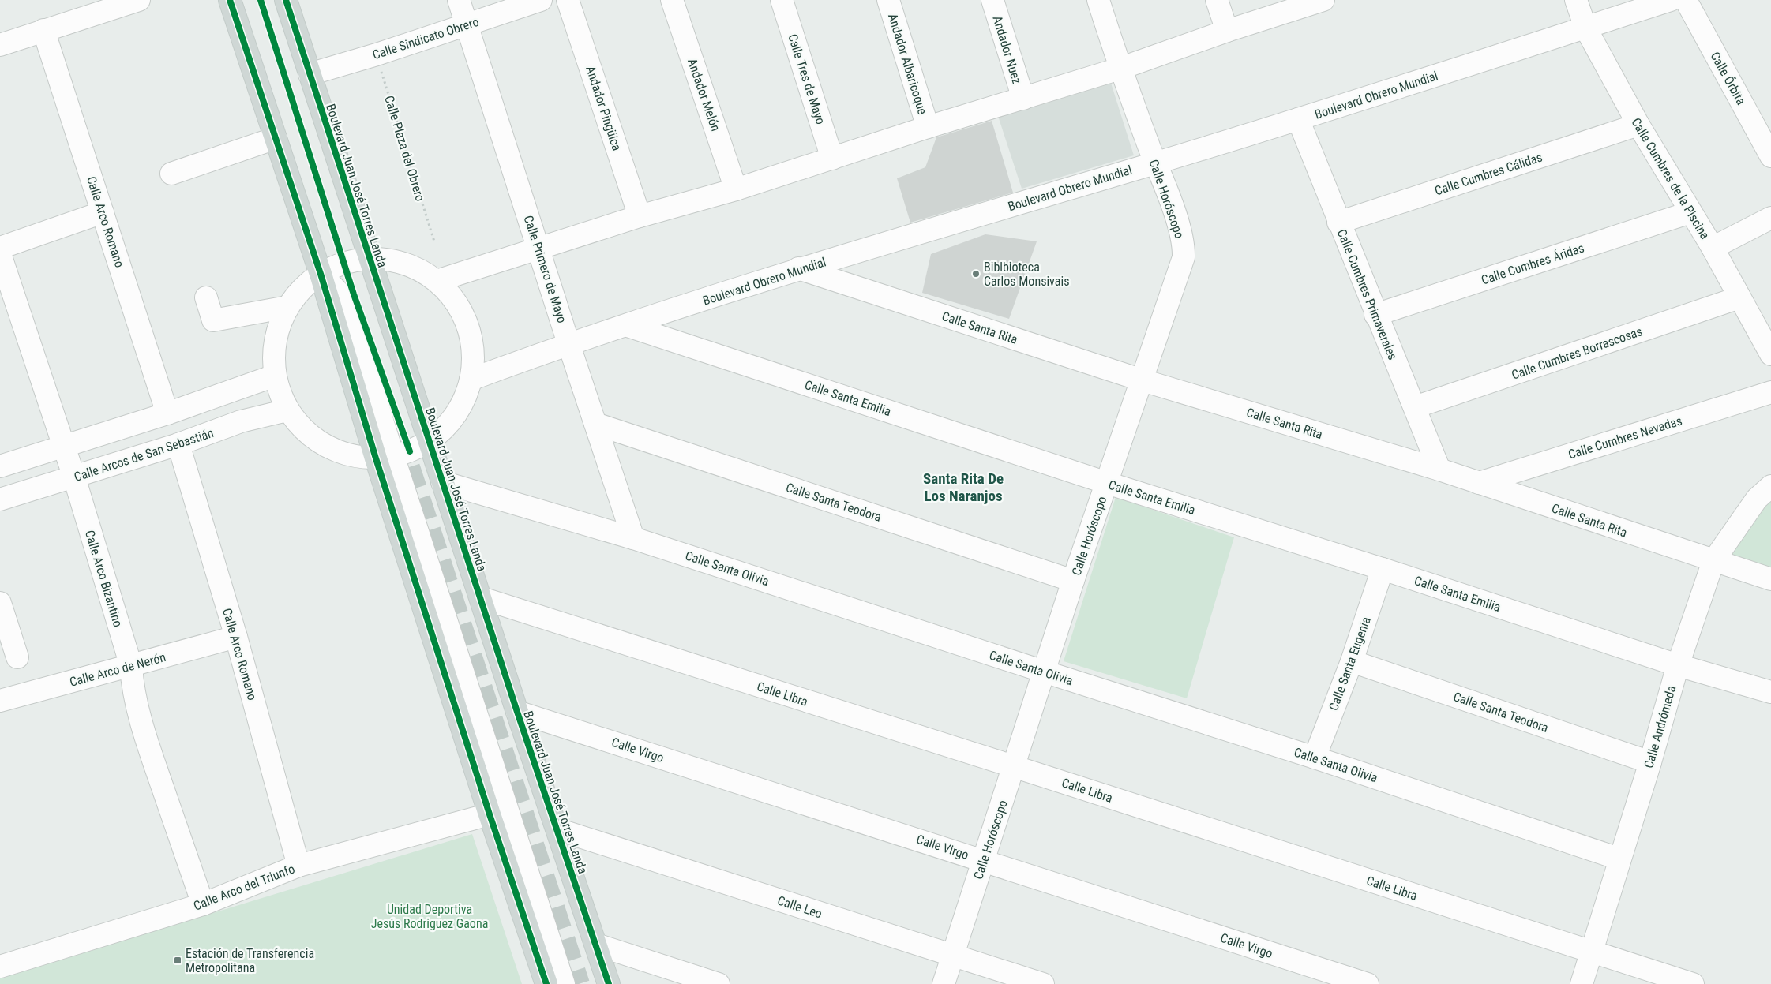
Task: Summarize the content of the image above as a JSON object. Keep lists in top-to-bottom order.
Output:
{
  "streets": {
    "main road": ["Boulevard Juan José Torres Landa"],
    "street": [
      "Calle Sindicato Obrero",
      "Andador Nuez",
      "Andador Albaricoque",
      "Calle Órbita",
      "Calle Tres de Mayo",
      "Andador Melón",
      "Boulevard Obrero Mundial",
      "Andador Pingüica",
      "Calle Cumbres Cálidas",
      "Calle Cumbres de la Piscina",
      "Calle Horóscopo",
      "Calle Arco Romano",
      "Calle Cumbres Áridas",
      "Calle Primero de Mayo",
      "Calle Cumbres Primaverales",
      "Calle Santa Rita",
      "Calle Cumbres Borrascosas",
      "Calle Santa Emilia",
      "Calle Cumbres Nevadas",
      "Calle Arcos de San Sebastián",
      "Calle Santa Teodora",
      "Calle Santa Olivia",
      "Calle Arco Bizantino",
      "Calle Santa Eugenia",
      "Calle Arco de Nerón",
      "Calle Libra",
      "Calle Andrómeda",
      "Calle Virgo",
      "Calle Arco del Triunfo",
      "Calle Leo"
    ],
    "path": ["Calle Plaza del Obrero"]
  },
  "crossings": [
    ["Calle Sindicato Obrero", "Calle Plaza del Obrero"],
    ["Calle Sindicato Obrero", "Boulevard Juan José Torres Landa"],
    ["Calle Sindicato Obrero", "Calle Primero de Mayo"],
    ["Boulevard Obrero Mundial", "Calle Cumbres de la Piscina"],
    ["Boulevard Obrero Mundial", "Calle Horóscopo"],
    ["Boulevard Obrero Mundial", "Calle Primero de Mayo"],
    ["Boulevard Obrero Mundial", "Calle Cumbres Primaverales"],
    ["Boulevard Obrero Mundial", "Calle Santa Rita"],
    ["Boulevard Obrero Mundial", "Calle Santa Emilia"],
    ["Calle Cumbres Cálidas", "Calle Cumbres de la Piscina"],
    ["Calle Cumbres Cálidas", "Calle Cumbres Primaverales"],
    ["Calle Cumbres de la Piscina", "Calle Cumbres Áridas"],
    ["Calle Cumbres de la Piscina", "Calle Cumbres Borrascosas"],
    ["Boulevard Juan José Torres Landa", "Calle Santa Olivia"],
    ["Boulevard Juan José Torres Landa", "Calle Libra"],
    ["Boulevard Juan José Torres Landa", "Calle Virgo"],
    ["Boulevard Juan José Torres Landa", "Calle Leo"],
    ["Calle Horóscopo", "Calle Santa Rita"],
    ["Calle Horóscopo", "Calle Santa Emilia"],
    ["Calle Horóscopo", "Calle Santa Teodora"],
    ["Calle Horóscopo", "Calle Santa Olivia"],
    ["Calle Horóscopo", "Calle Libra"],
    ["Calle Horóscopo", "Calle Virgo"],
    ["Calle Horóscopo", "Calle Leo"],
    ["Calle Arco Romano", "Calle Arcos de San Sebastián"],
    ["Calle Arco Romano", "Calle Arco de Nerón"],
    ["Calle Arco Romano", "Calle Arco del Triunfo"],
    ["Calle Cumbres Áridas", "Calle Cumbres Primaverales"],
    ["Calle Primero de Mayo", "Calle Santa Teodora"],
    ["Calle Primero de Mayo", "Calle Santa Olivia"],
    ["Calle Cumbres Primaverales", "Calle Santa Rita"],
    ["Calle Cumbres Primaverales", "Calle Cumbres Borrascosas"],
    ["Calle Santa Rita", "Calle Cumbres Nevadas"],
    ["Calle Santa Rita", "Calle Andrómeda"],
    ["Calle Santa Emilia", "Calle Santa Eugenia"],
    ["Calle Santa Emilia", "Calle Andrómeda"],
    ["Calle Arcos de San Sebastián", "Calle Arco Bizantino"],
    ["Calle Santa Teodora", "Calle Santa Eugenia"],
    ["Calle Santa Teodora", "Calle Andrómeda"],
    ["Calle Santa Olivia", "Calle Santa Eugenia"],
    ["Calle Santa Olivia", "Calle Andrómeda"],
    ["Calle Arco Bizantino", "Calle Arco de Nerón"],
    ["Calle Arco Bizantino", "Calle Arco del Triunfo"],
    ["Calle Libra", "Calle Andrómeda"]
  ],
  "districts": ["Santa Rita De Los Naranjos"],
  "parks": ["Unidad Deportiva Jesús Rodriguez Gaona"],
  "places": {
    "other": ["Biblbioteca Carlos Monsivais"],
    "transit": ["Estación de Transferencia Metropolitana"]
  }
}
